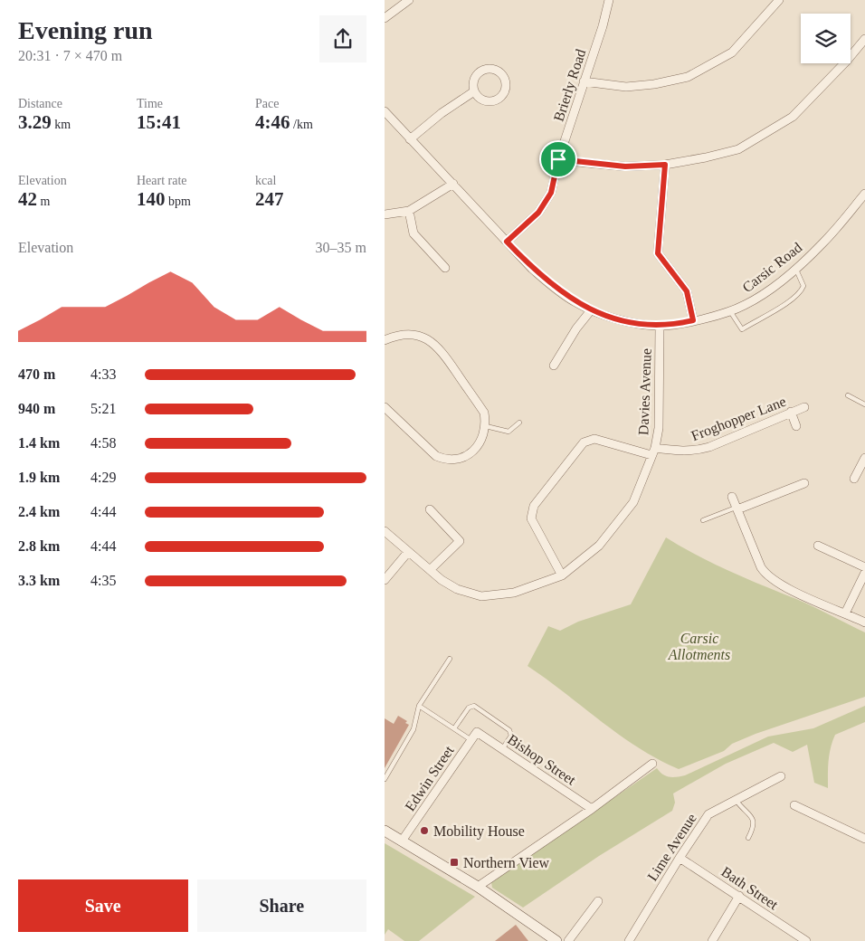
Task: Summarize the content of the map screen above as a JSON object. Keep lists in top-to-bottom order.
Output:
{
  "streets": {
    "street": [
      "Brierly Road",
      "Carsic Road",
      "Davies Avenue",
      "Froghopper Lane",
      "Bishop Street",
      "Edwin Street",
      "Lime Avenue",
      "Bath Street"
    ]
  },
  "crossings": [
    ["Brierly Road", "Carsic Road"],
    ["Carsic Road", "Davies Avenue"],
    ["Davies Avenue", "Froghopper Lane"],
    ["Bishop Street", "Edwin Street"],
    ["Lime Avenue", "Bath Street"]
  ],
  "parks": ["Carsic Allotments"],
  "places": {
    "other": ["Mobility House"],
    "transit": ["Northern View"]
  },
  "page": {
    "heading": ["Evening run", "20:31 · 7 × 470 m"],
    "stats": [
      ["Distance", "3.29 km"],
      ["Time", "15:41"],
      ["Pace", "4:46 /km"],
      ["Elevation", "42 m"],
      ["Heart rate", "140 bpm"],
      ["kcal", "247"]
    ],
    "chart": ["Elevation", "30–35 m"],
    "list": [
      {
        "name": "470 m",
        "note": "4:33"
      },
      {
        "name": "940 m",
        "note": "5:21"
      },
      {
        "name": "1.4 km",
        "note": "4:58"
      },
      {
        "name": "1.9 km",
        "note": "4:29"
      },
      {
        "name": "2.4 km",
        "note": "4:44"
      },
      {
        "name": "2.8 km",
        "note": "4:44"
      },
      {
        "name": "3.3 km",
        "note": "4:35"
      }
    ],
    "buttons": ["Save", "Share"]
  }
}
